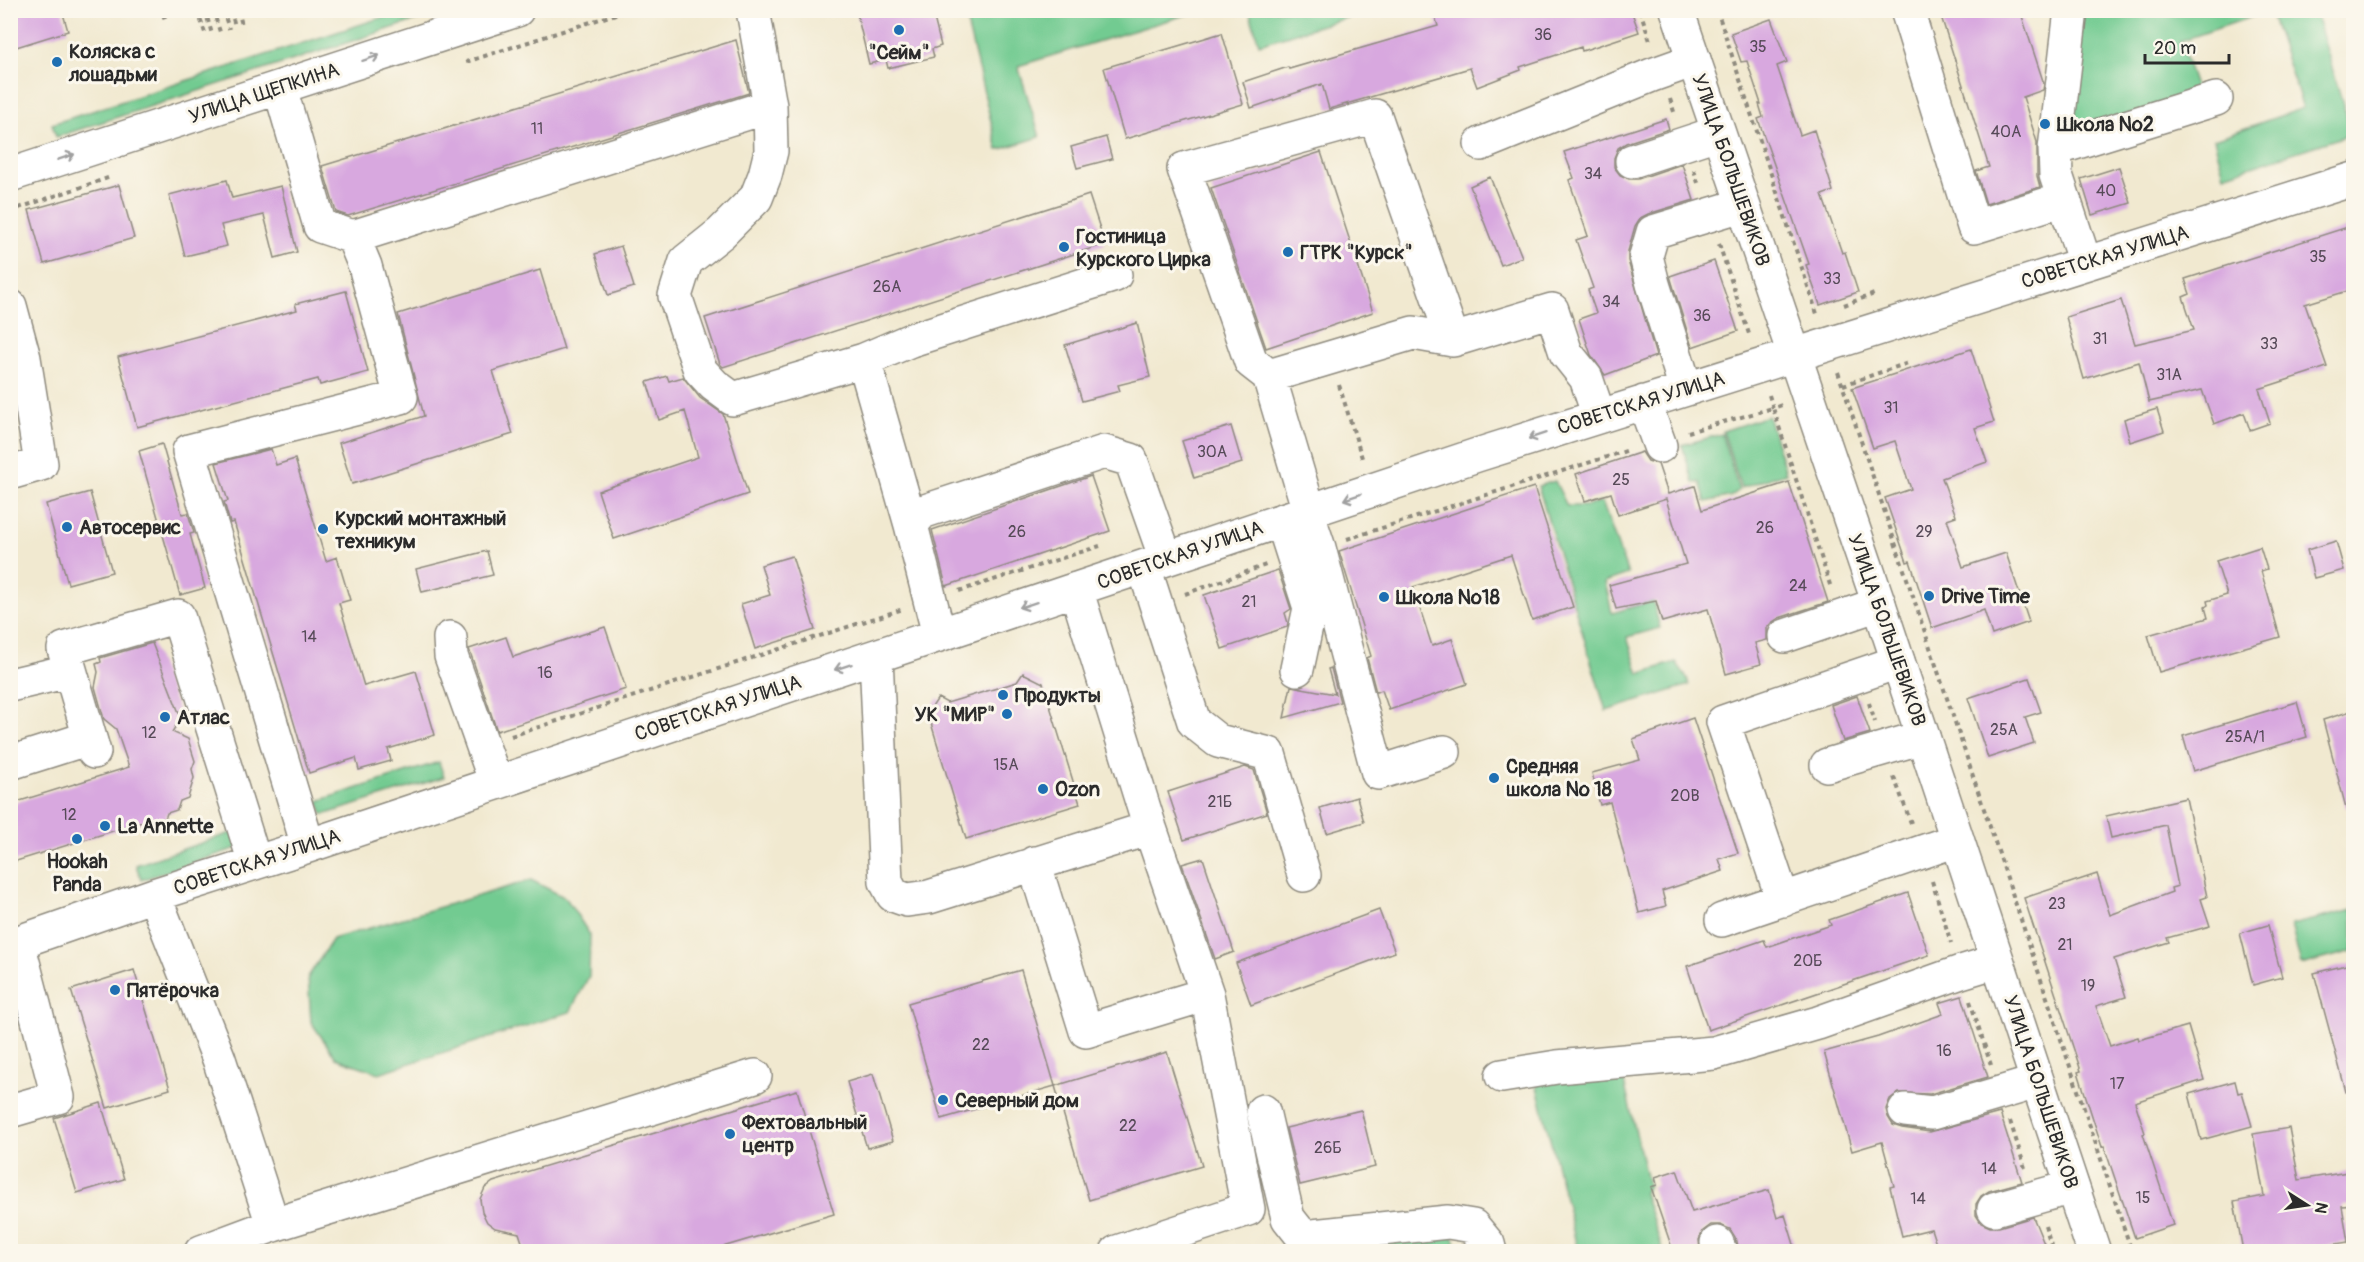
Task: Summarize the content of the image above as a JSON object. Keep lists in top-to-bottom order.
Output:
{
  "streets": {
    "street": ["УЛИЦА ЩЕПКИНА", "УЛИЦА БОЛЬШЕВИКОВ", "СОВЕТСКАЯ УЛИЦА"]
  },
  "crossings": [
    ["УЛИЦА БОЛЬШЕВИКОВ", "СОВЕТСКАЯ УЛИЦА"]
  ],
  "places": [
    "\"Сейм\"",
    "Коляска с лошадьми",
    "Школа №2",
    "Гостиница Курского Цирка",
    "ГТРК \"Курск\"",
    "Автосервис",
    "Курский монтажный техникум",
    "Drive Time",
    "Школа №18",
    "Продукты",
    "УК \"МИР\"",
    "Атлас",
    "Средняя школа № 18",
    "Ozon",
    "La Annette",
    "Hookah Panda",
    "Пятёрочка",
    "Северный дом",
    "Фехтовальный центр"
  ],
  "house_numbers": [
    "36",
    "35",
    "11",
    "40А",
    "34",
    "40",
    "35",
    "33",
    "26А",
    "34",
    "36",
    "31",
    "33",
    "31А",
    "31",
    "30А",
    "25",
    "26",
    "26",
    "29",
    "24",
    "21",
    "14",
    "16",
    "25А",
    "12",
    "25А/1",
    "15А",
    "20В",
    "21Б",
    "12",
    "23",
    "21",
    "20Б",
    "19",
    "22",
    "16",
    "17",
    "22",
    "26Б",
    "14",
    "15",
    "14"
  ],
  "scale_bar": "20 m",
  "north": "right"
}
